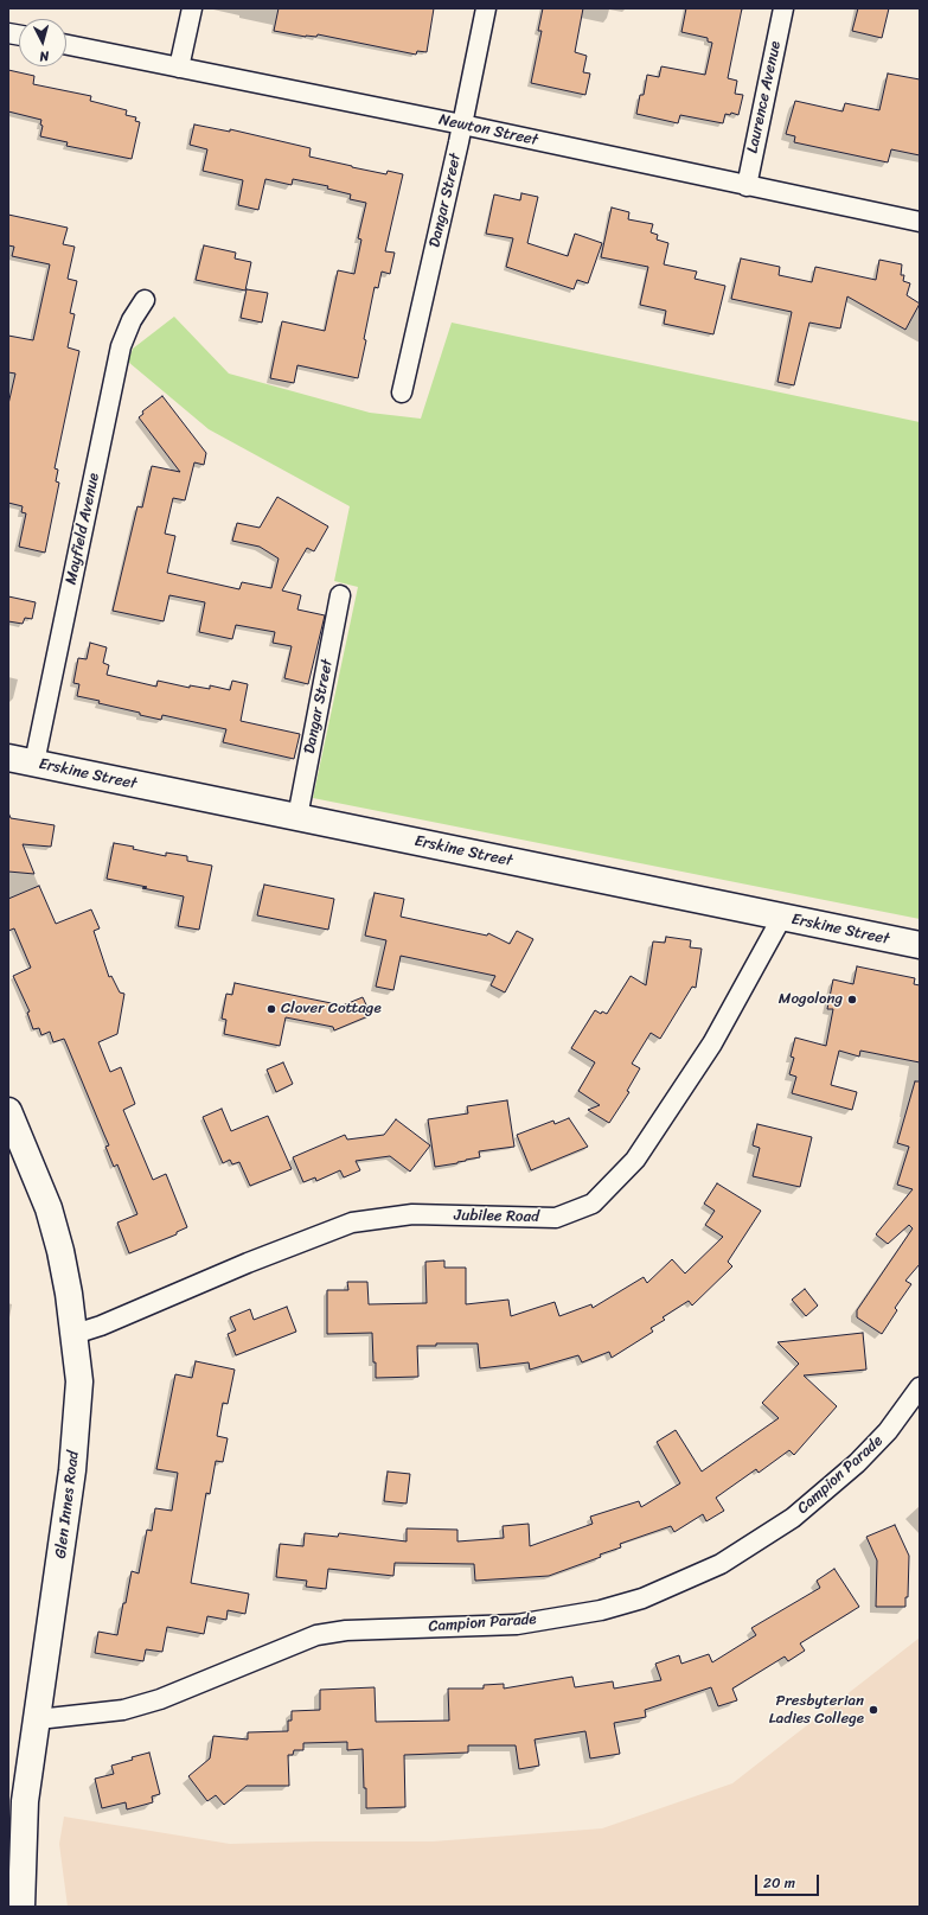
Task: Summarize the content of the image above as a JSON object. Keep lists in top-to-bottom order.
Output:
{
  "streets": {
    "street": [
      "Laurence Avenue",
      "Newton Street",
      "Dangar Street",
      "Mayfield Avenue",
      "Erskine Street",
      "Jubilee Road",
      "Campion Parade",
      "Glen Innes Road"
    ]
  },
  "crossings": [
    ["Laurence Avenue", "Newton Street"],
    ["Newton Street", "Dangar Street"],
    ["Dangar Street", "Erskine Street"],
    ["Mayfield Avenue", "Erskine Street"],
    ["Erskine Street", "Jubilee Road"],
    ["Jubilee Road", "Glen Innes Road"],
    ["Campion Parade", "Glen Innes Road"]
  ],
  "places": ["Mogolong", "Clover Cottage", "Presbyterian Ladies College"],
  "scale_bar": "20 m",
  "north": "bottom"
}
